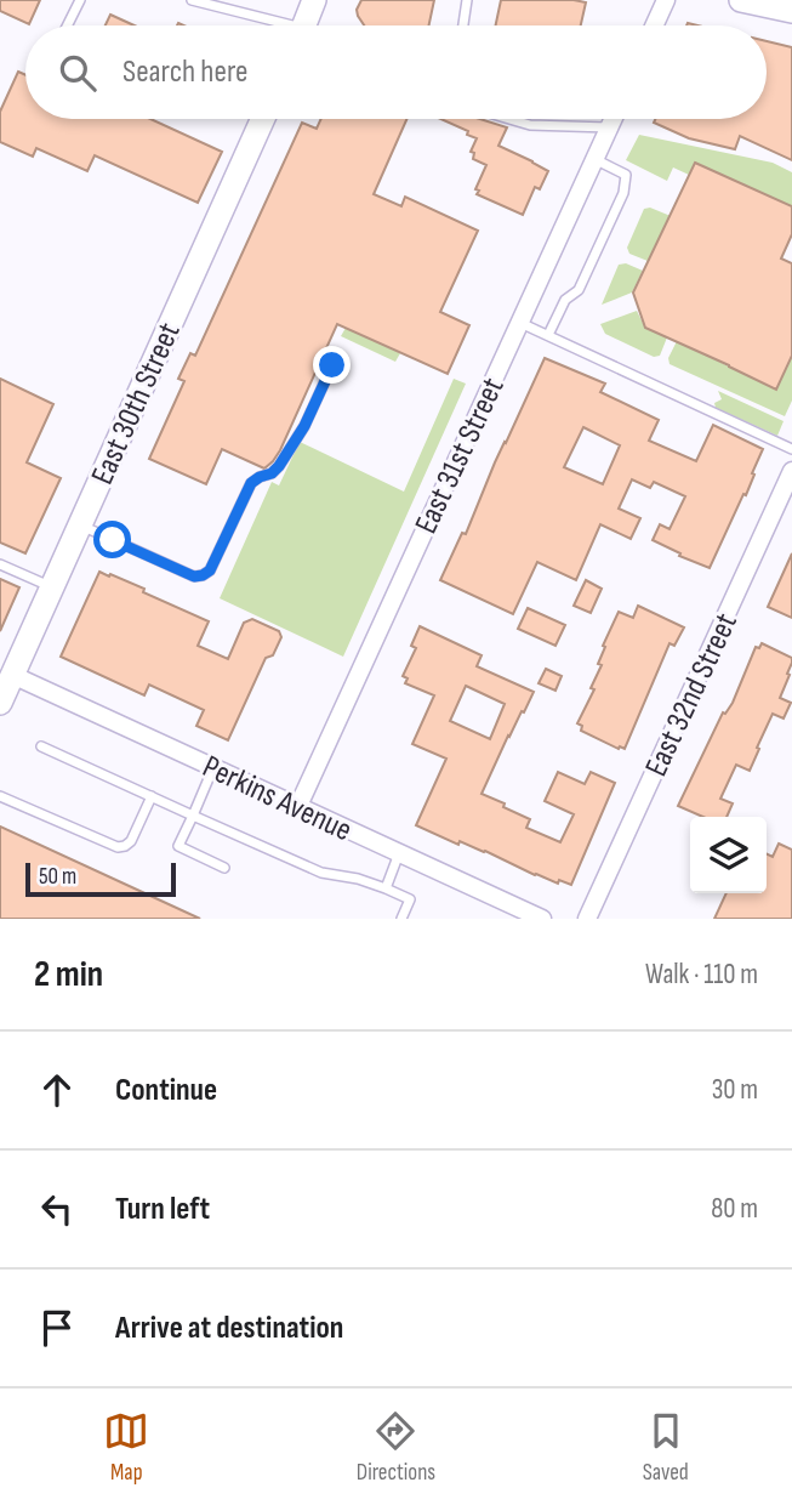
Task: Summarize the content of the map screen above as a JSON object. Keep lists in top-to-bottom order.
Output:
{
  "streets": {
    "main road": ["East 30th Street"],
    "street": ["East 31st Street", "East 32nd Street", "Perkins Avenue"]
  },
  "crossings": [
    ["East 30th Street", "Perkins Avenue"],
    ["East 31st Street", "Perkins Avenue"]
  ],
  "scale_bar": "50 m",
  "page": {
    "search": "Search here",
    "scale": "50 m",
    "heading": ["2 min", "Walk · 110 m"],
    "list": [
      ["Continue", "30 m"],
      ["Turn left", "80 m"],
      "Arrive at destination"
    ],
    "nav": ["Map", "Directions", "Saved"]
  }
}
